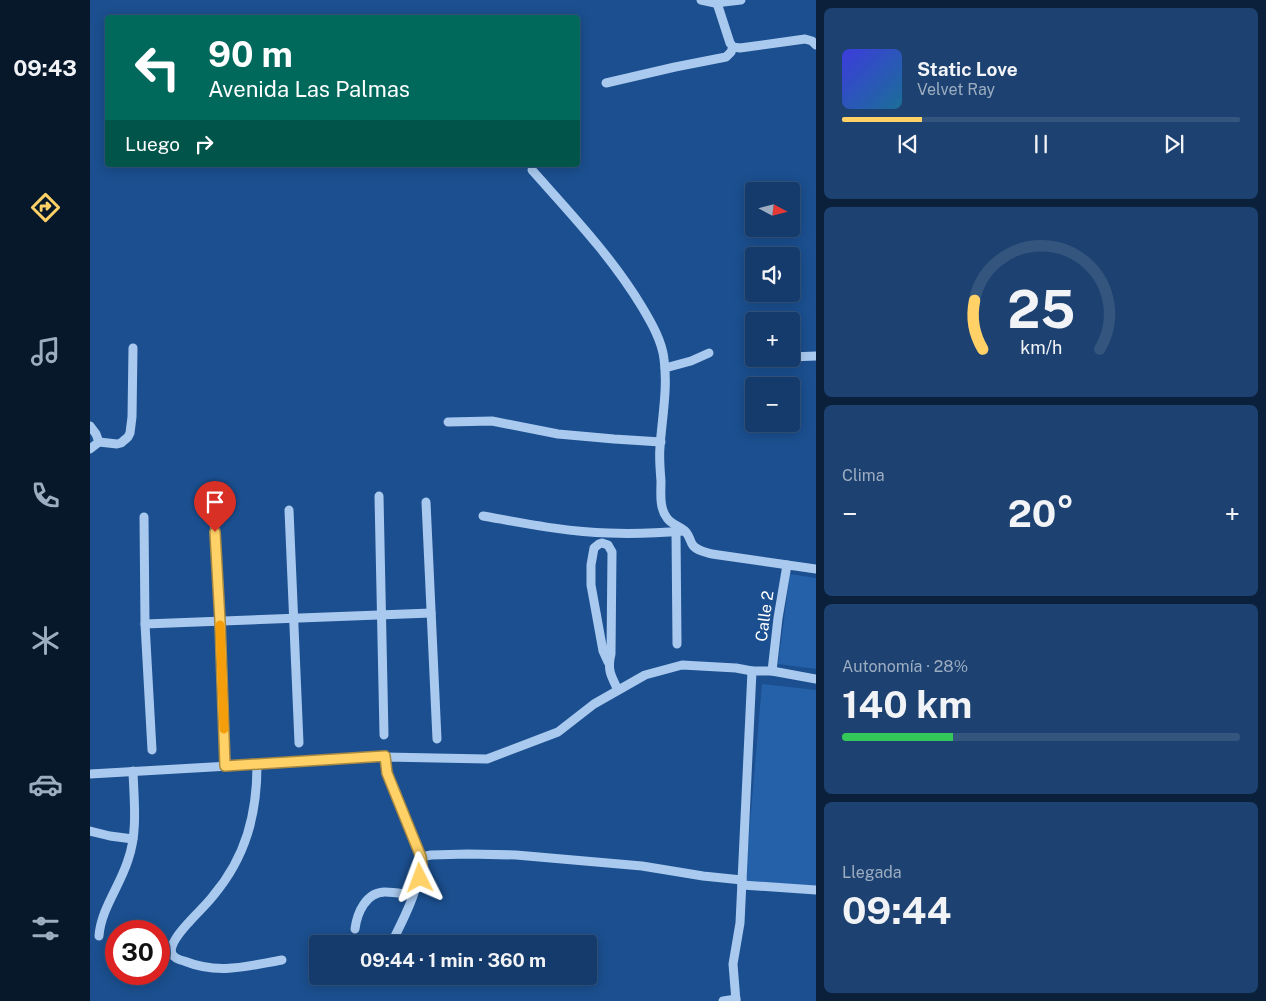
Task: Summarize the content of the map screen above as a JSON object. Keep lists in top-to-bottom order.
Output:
{
  "streets": {
    "street": ["Calle 2"]
  },
  "north": "right",
  "page": {
    "tabs": "09:43",
    "turn": ["90 m", "Avenida Las Palmas"],
    "song": ["Static Love", "Velvet Ray"],
    "then": "Luego",
    "map_buttons": ["+", "−"],
    "tile": [
      "Clima",
      ["Autonomía · 28%", "140 km"],
      ["Llegada", "09:44"]
    ],
    "heat": ["−", "20°", "+"],
    "limit": "30",
    "trip": "09:44 · 1 min · 360 m",
    "gauge": ["25", "km/h"]
  }
}
